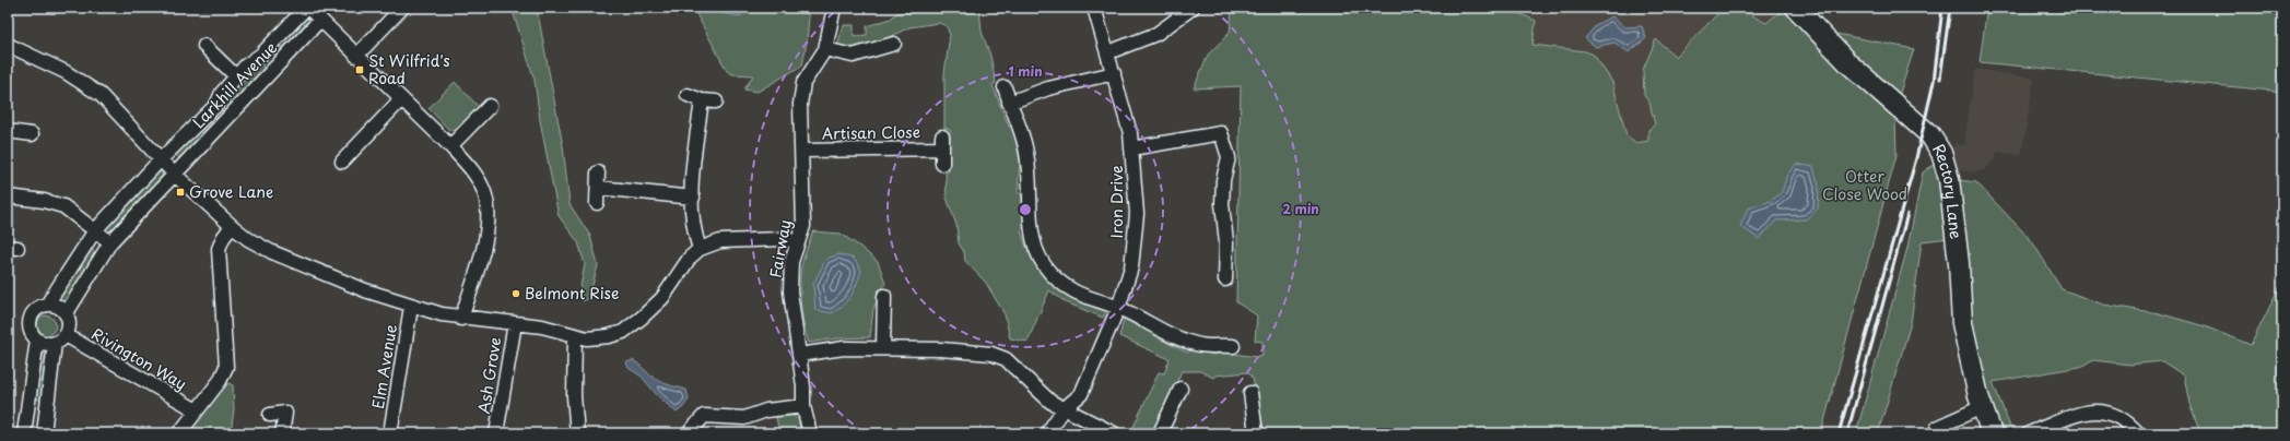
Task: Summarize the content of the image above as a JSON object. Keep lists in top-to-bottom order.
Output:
{
  "streets": {
    "main road": ["Rectory Lane"],
    "street": [
      "Larkhill Avenue",
      "Artisan Close",
      "Iron Drive",
      "Fairway",
      "Rivington Way",
      "Elm Avenue",
      "Ash Grove"
    ]
  },
  "crossings": [
    ["Larkhill Avenue", "Rivington Way"],
    ["Artisan Close", "Fairway"]
  ],
  "parks": ["Otter Close Wood"],
  "places": {
    "transit": ["St Wilfrid's Road", "Grove Lane"],
    "other": ["Belmont Rise"]
  },
  "rings": ["1 min", "2 min"]
}
